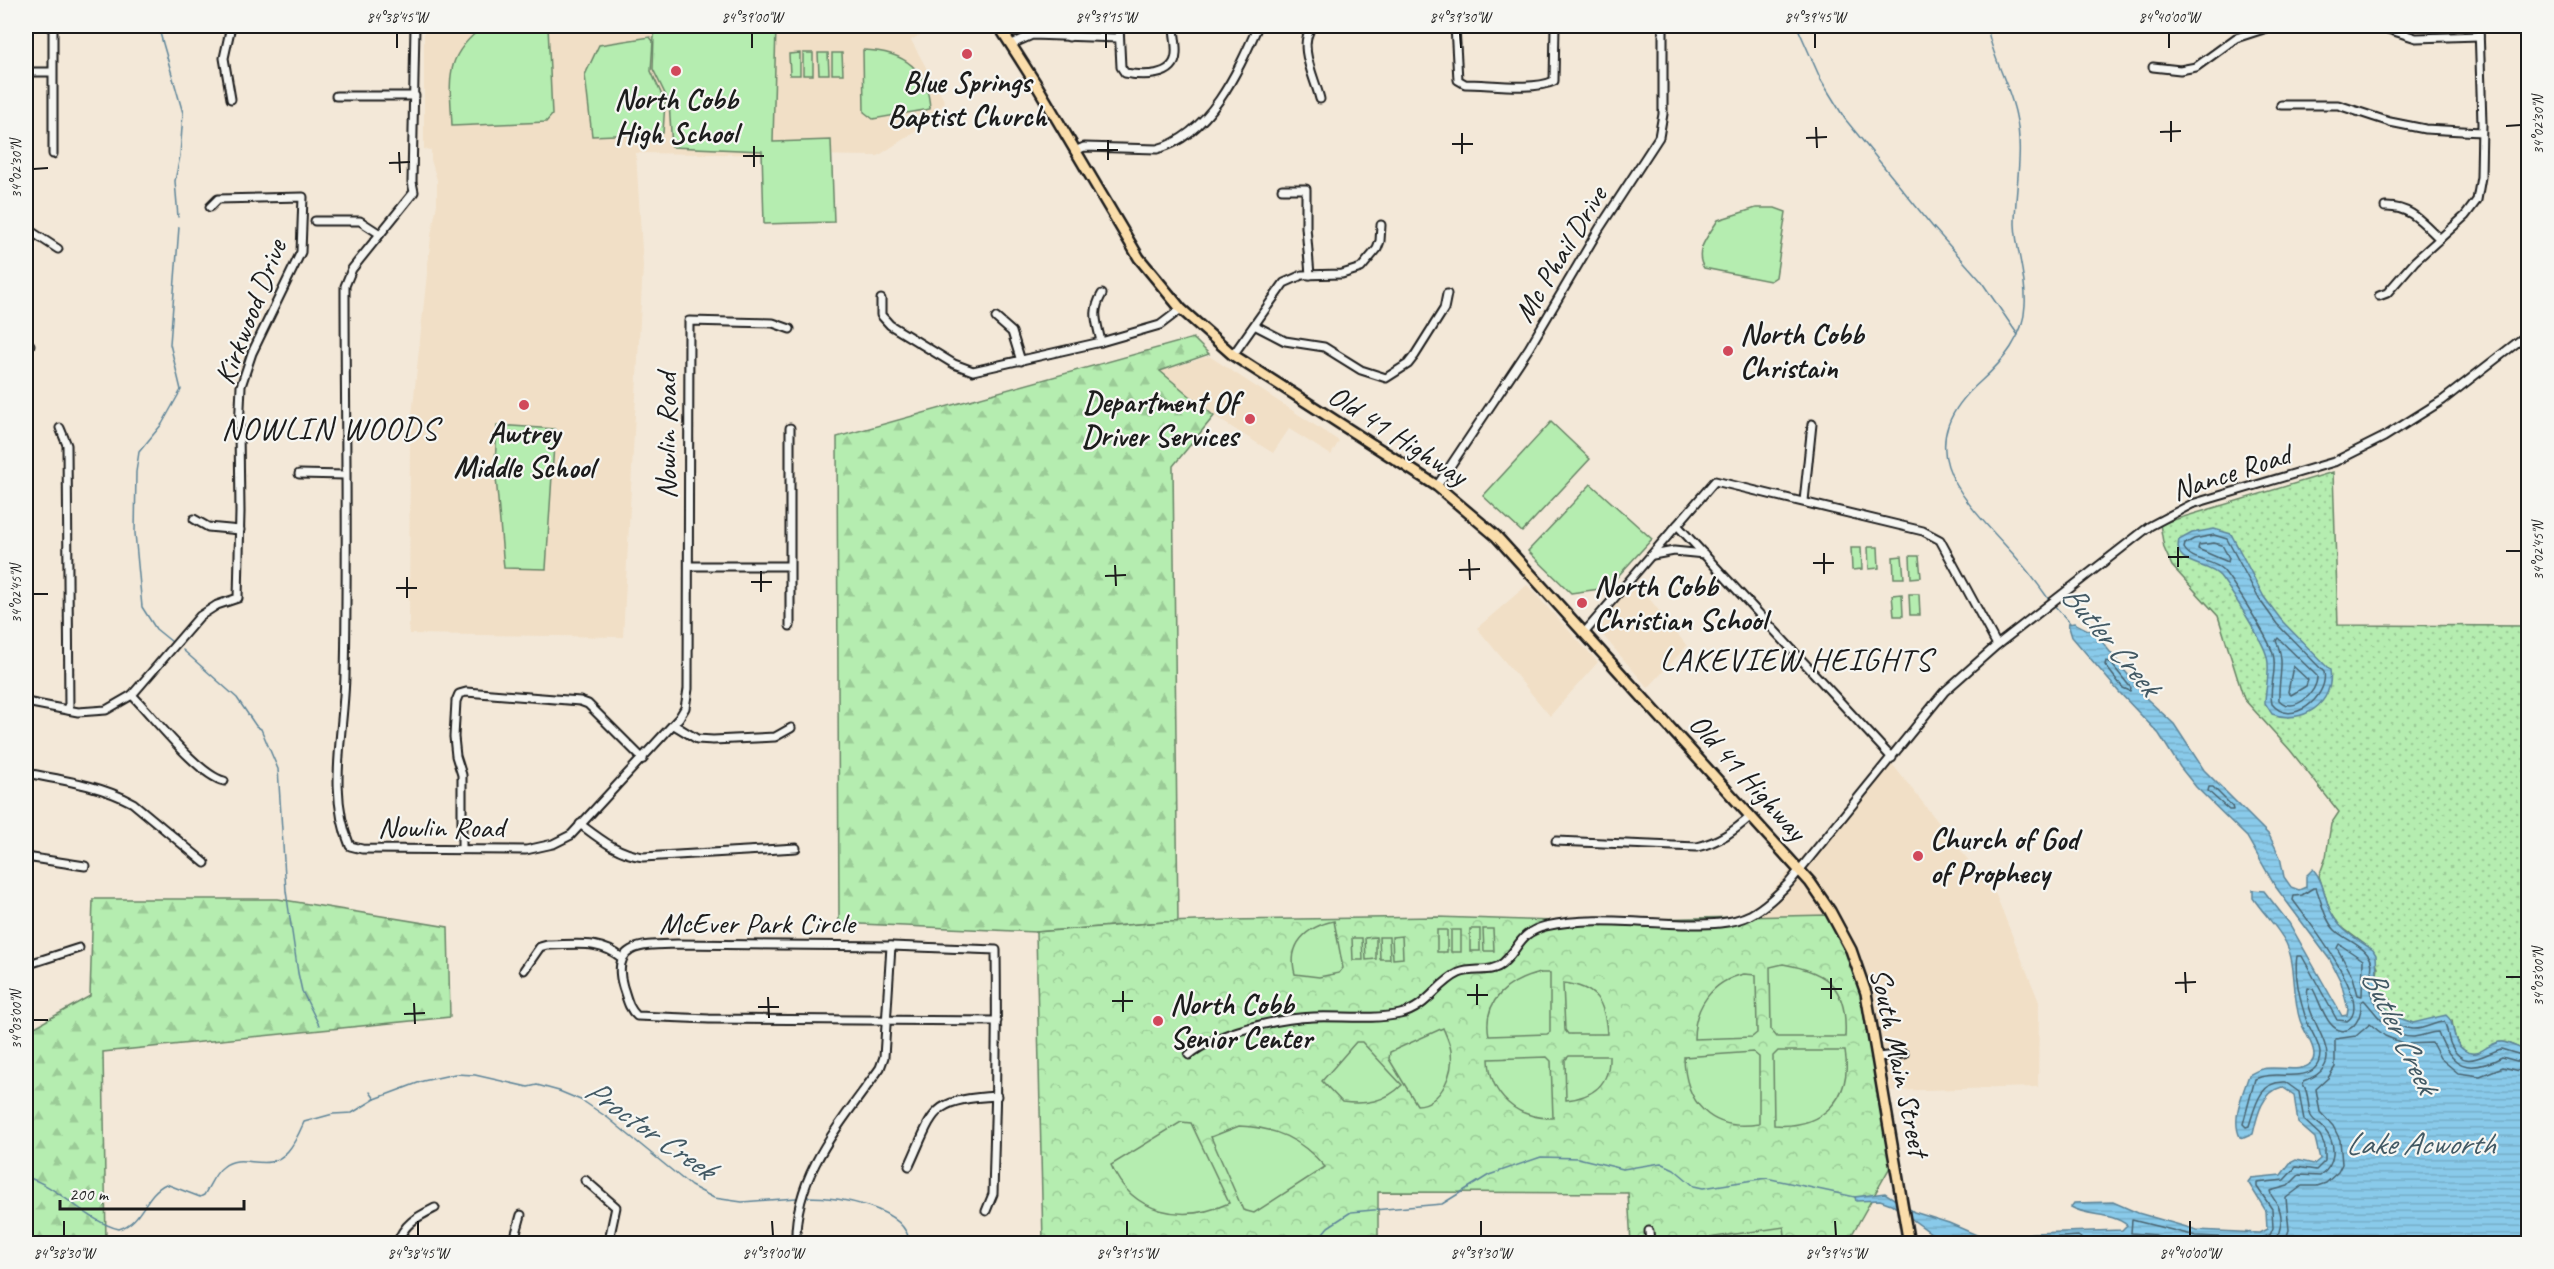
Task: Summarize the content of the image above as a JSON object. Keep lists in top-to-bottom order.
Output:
{
  "streets": {
    "main road": ["Old 41 Highway", "South Main Street"],
    "street": [
      "Mc Phail Drive",
      "Kirkwood Drive",
      "Nowlin Road",
      "Nance Road",
      "McEver Park Circle"
    ]
  },
  "crossings": [
    ["Mc Phail Drive", "Old 41 Highway"],
    ["Old 41 Highway", "Nance Road"],
    ["Old 41 Highway", "South Main Street"],
    ["Nance Road", "South Main Street"]
  ],
  "districts": ["NOWLIN WOODS", "LAKEVIEW HEIGHTS"],
  "water": ["Butler Creek", "Proctor Creek", "Lake Acworth"],
  "places": [
    "Blue Springs Baptist Church",
    "North Cobb High School",
    "North Cobb Christain",
    "Awtrey Middle School",
    "Department Of Driver Services",
    "North Cobb Christian School",
    "Church of God of Prophecy",
    "North Cobb Senior Center"
  ],
  "scale_bar": "200 m",
  "coordinates": [
    "84°38'45\"W",
    "84°39'00\"W",
    "84°39'15\"W",
    "84°39'30\"W",
    "84°39'45\"W",
    "84°40'00\"W",
    "34°02'30\"N",
    "34°02'45\"N",
    "34°03'00\"N",
    "84°38'30\"W"
  ]
}
